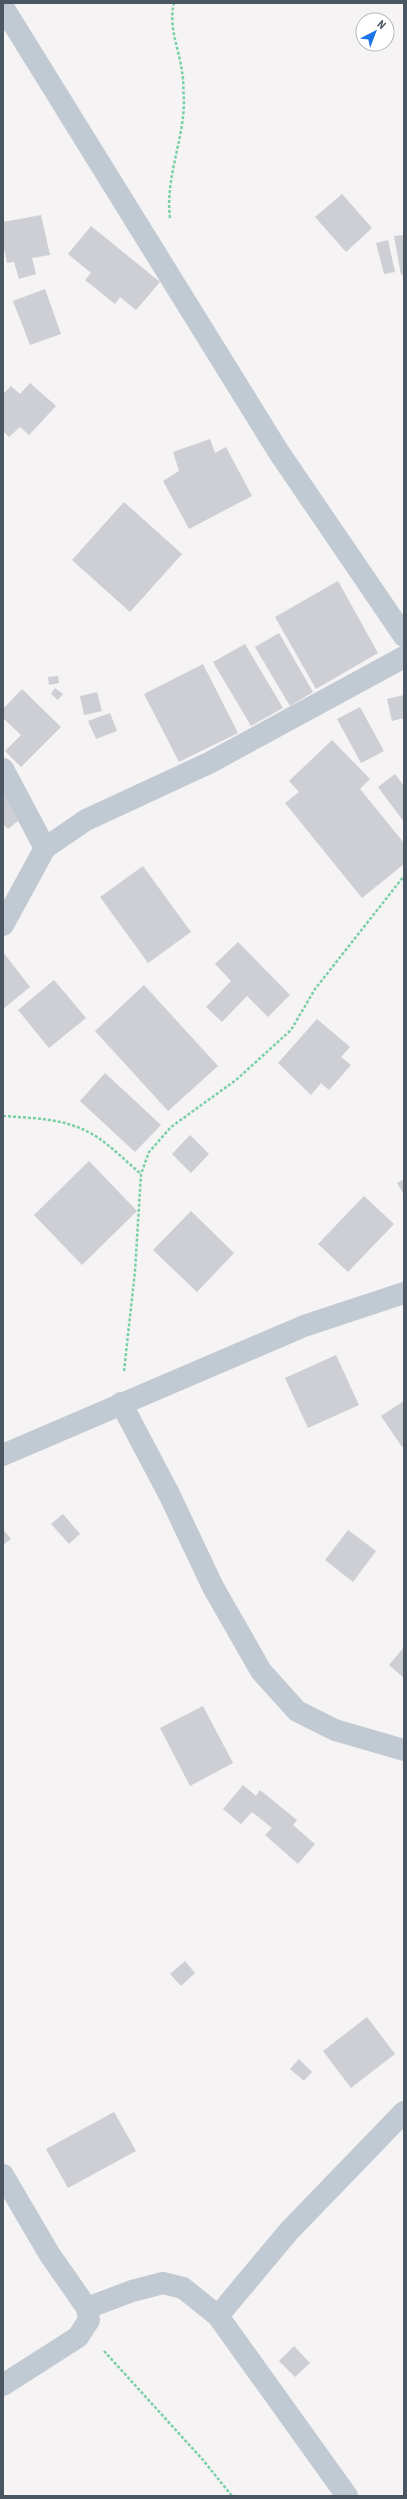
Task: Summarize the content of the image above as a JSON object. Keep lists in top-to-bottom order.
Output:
{
  "north": "top right"
}
